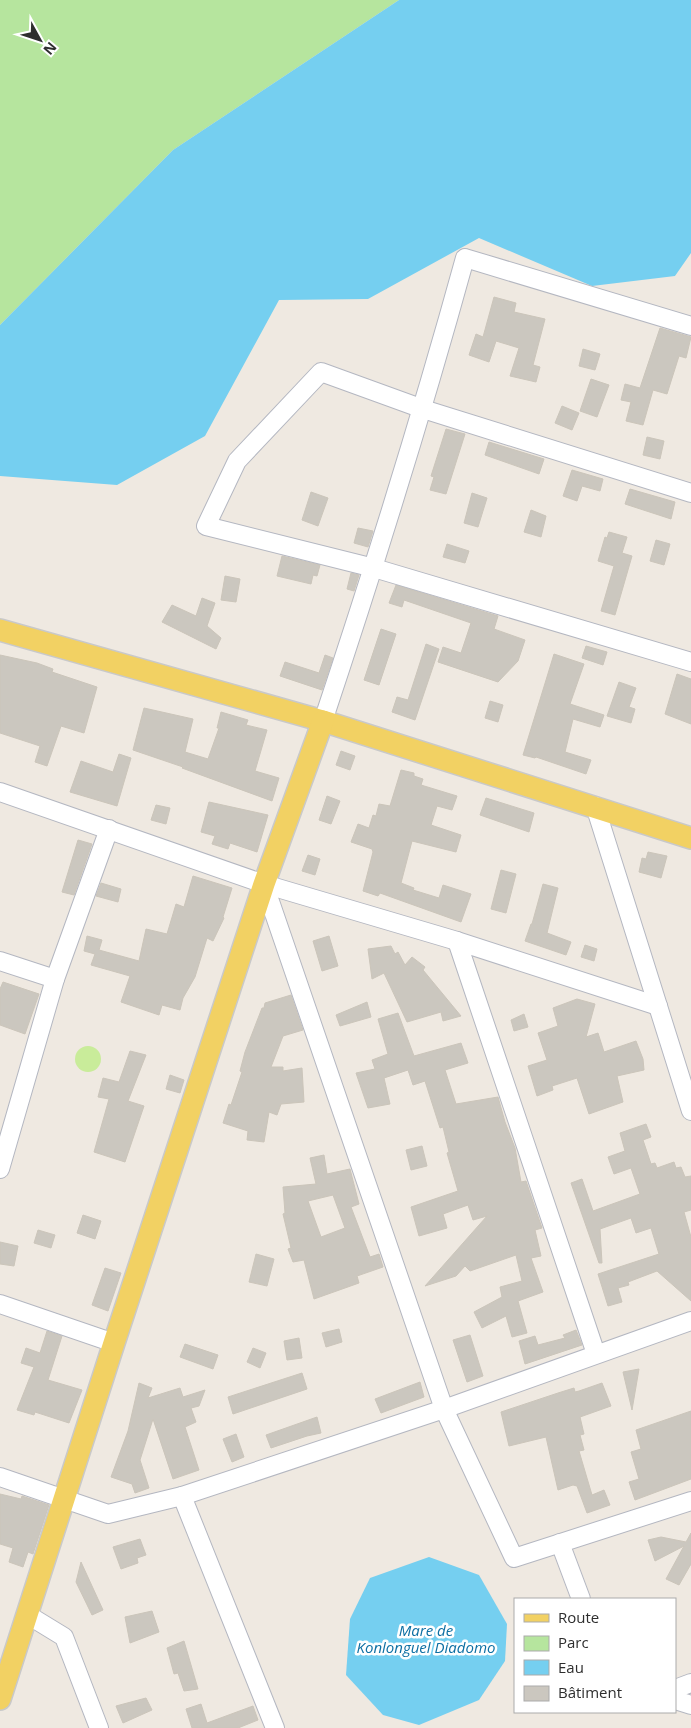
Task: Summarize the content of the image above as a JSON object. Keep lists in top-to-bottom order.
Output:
{
  "water": ["Mare de Konlonguel Diadomo"],
  "legend": [
    "Route",
    "Parc",
    "Eau",
    "Bâtiment"
  ],
  "north": "bottom right"
}
